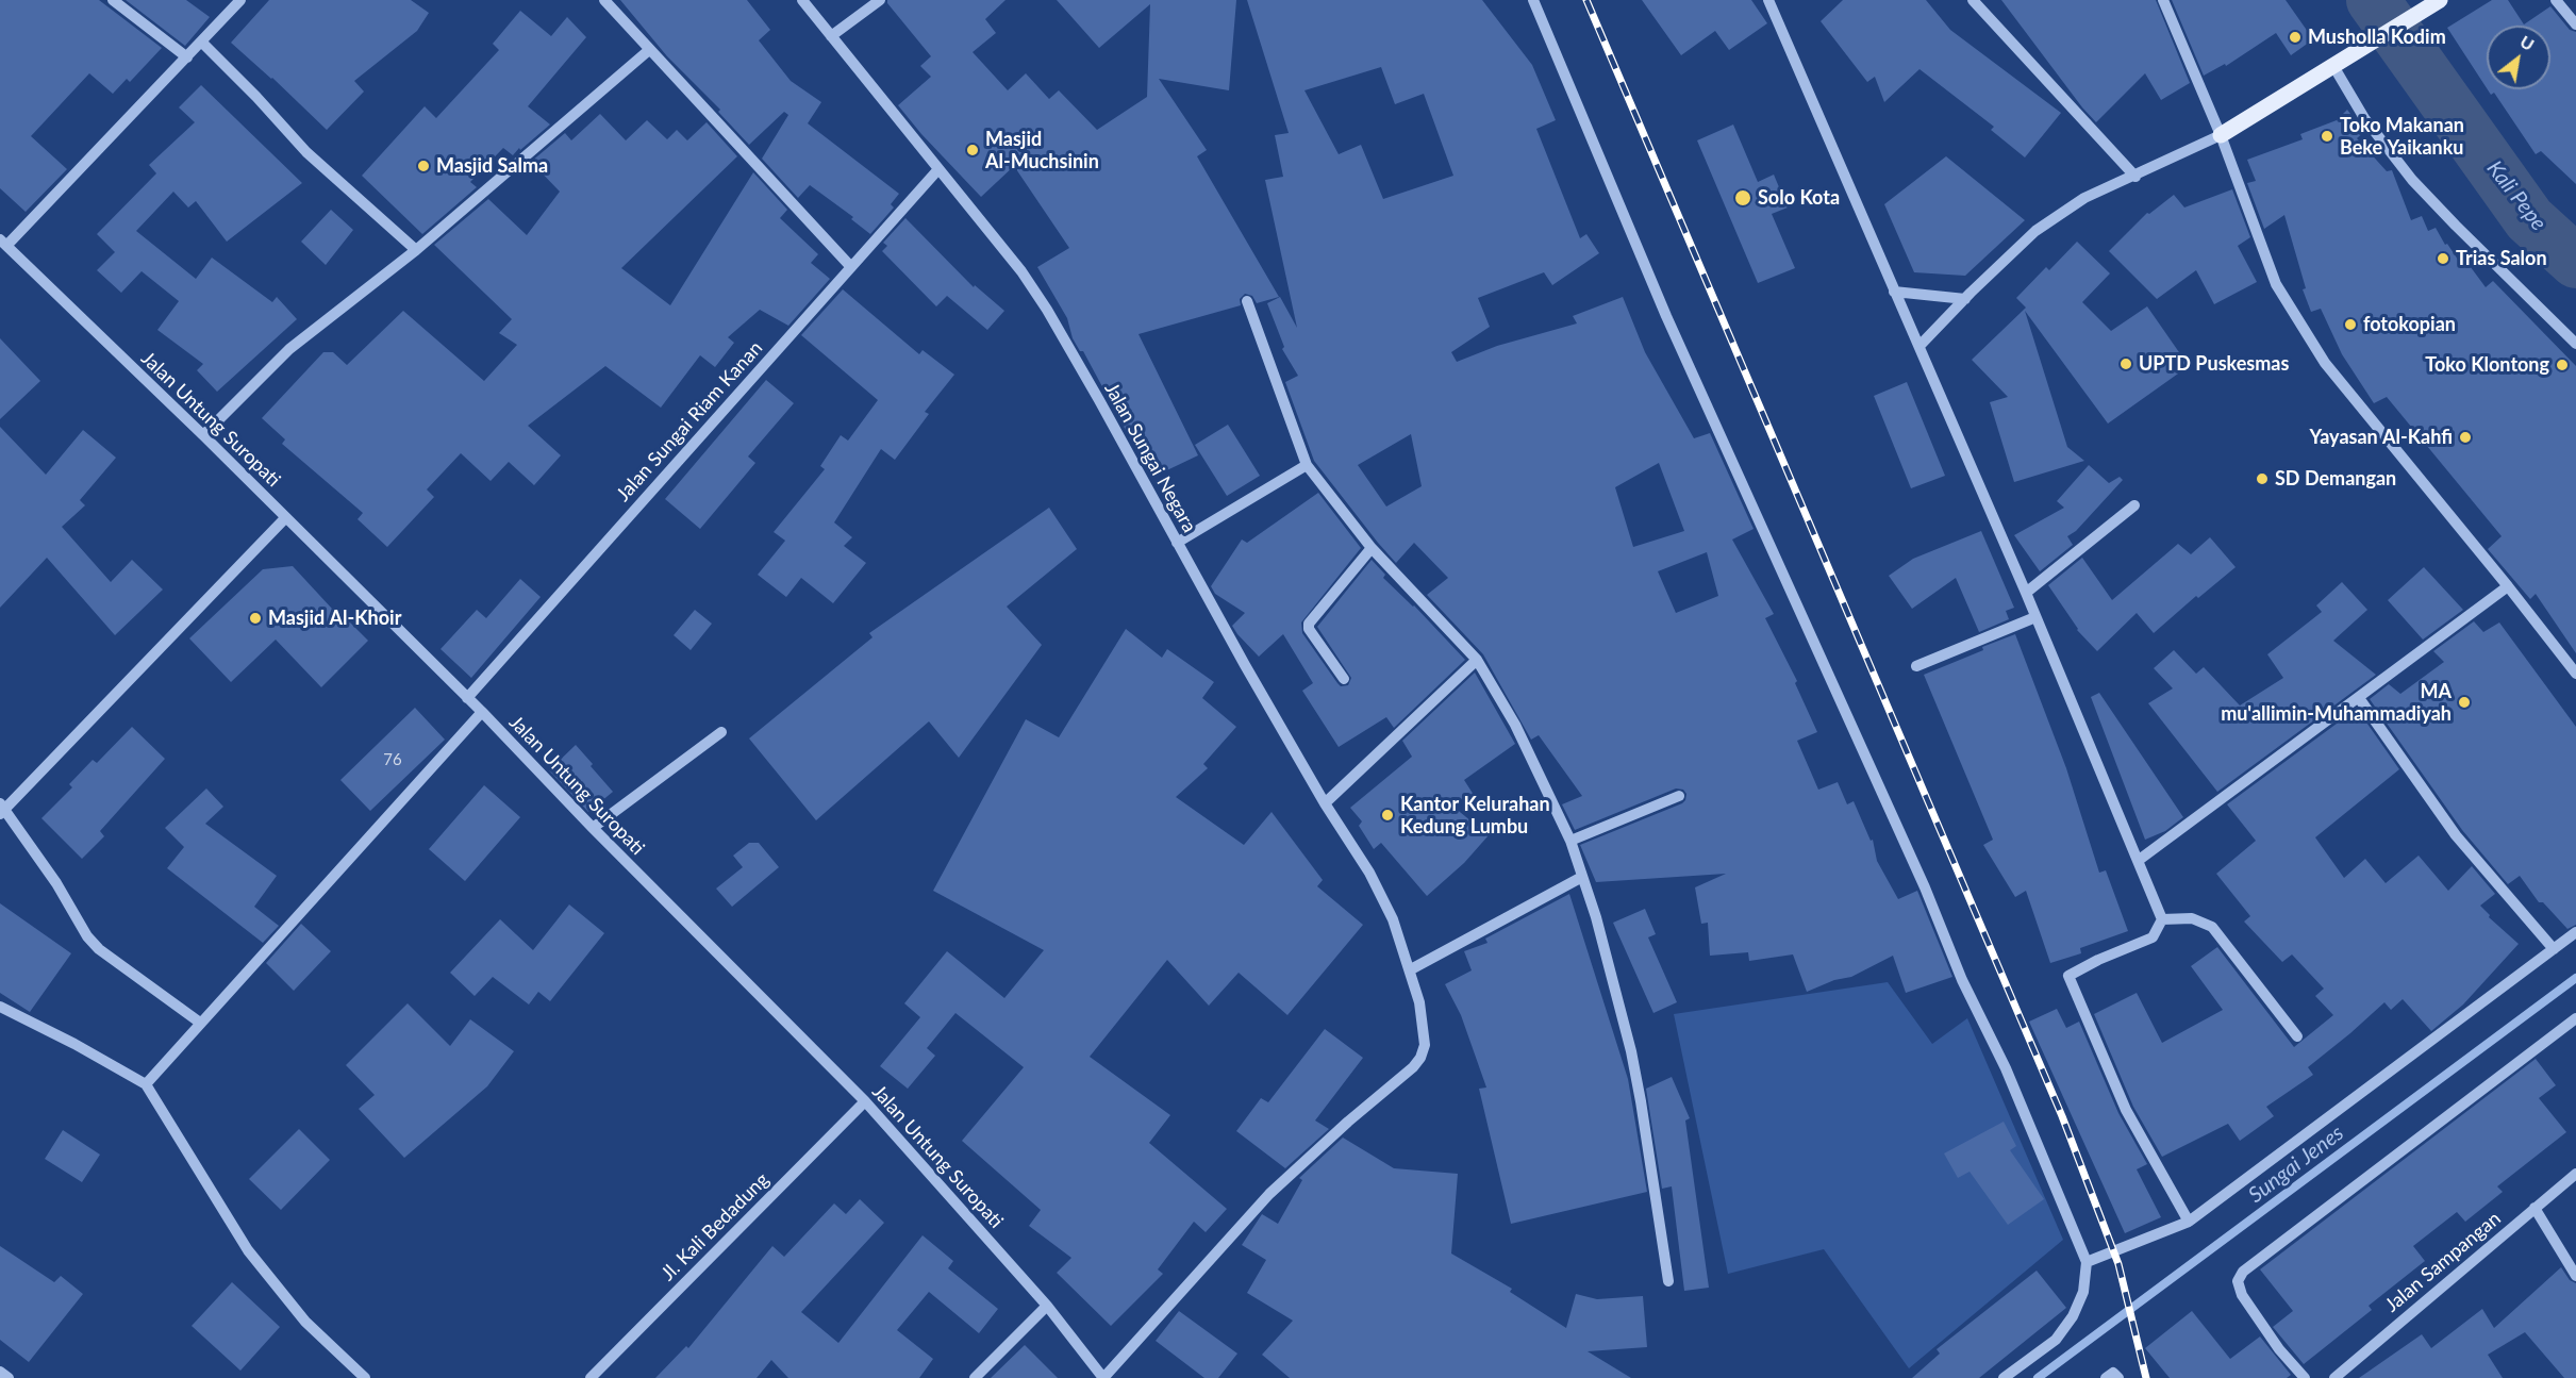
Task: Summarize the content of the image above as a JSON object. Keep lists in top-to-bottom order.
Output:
{
  "streets": {
    "street": [
      "Jalan Untung Suropati",
      "Jalan Sungai Riam Kanan",
      "Jalan Sungai Negara",
      "Jl. Kali Bedadung",
      "Jalan Sampangan"
    ]
  },
  "crossings": [
    ["Jalan Untung Suropati", "Jalan Sungai Riam Kanan"],
    ["Jalan Untung Suropati", "Jalan Sungai Negara"],
    ["Jalan Untung Suropati", "Jl. Kali Bedadung"],
    ["Jalan Sungai Riam Kanan", "Jalan Sungai Negara"]
  ],
  "water": ["Kali Pepe", "Sungai Jenes"],
  "places": [
    "Musholla Kodim",
    "Toko Makanan Beke Yaikanku",
    "Masjid Al-Muchsinin",
    "Masjid Salma",
    "Solo Kota",
    "Trias Salon",
    "fotokopian",
    "UPTD Puskesmas",
    "Toko Klontong",
    "Yayasan Al-Kahfi",
    "SD Demangan",
    "Masjid Al-Khoir",
    "MA mu'allimin-Muhammadiyah",
    "Kantor Kelurahan Kedung Lumbu"
  ],
  "house_numbers": ["76"],
  "north": "top right"
}
